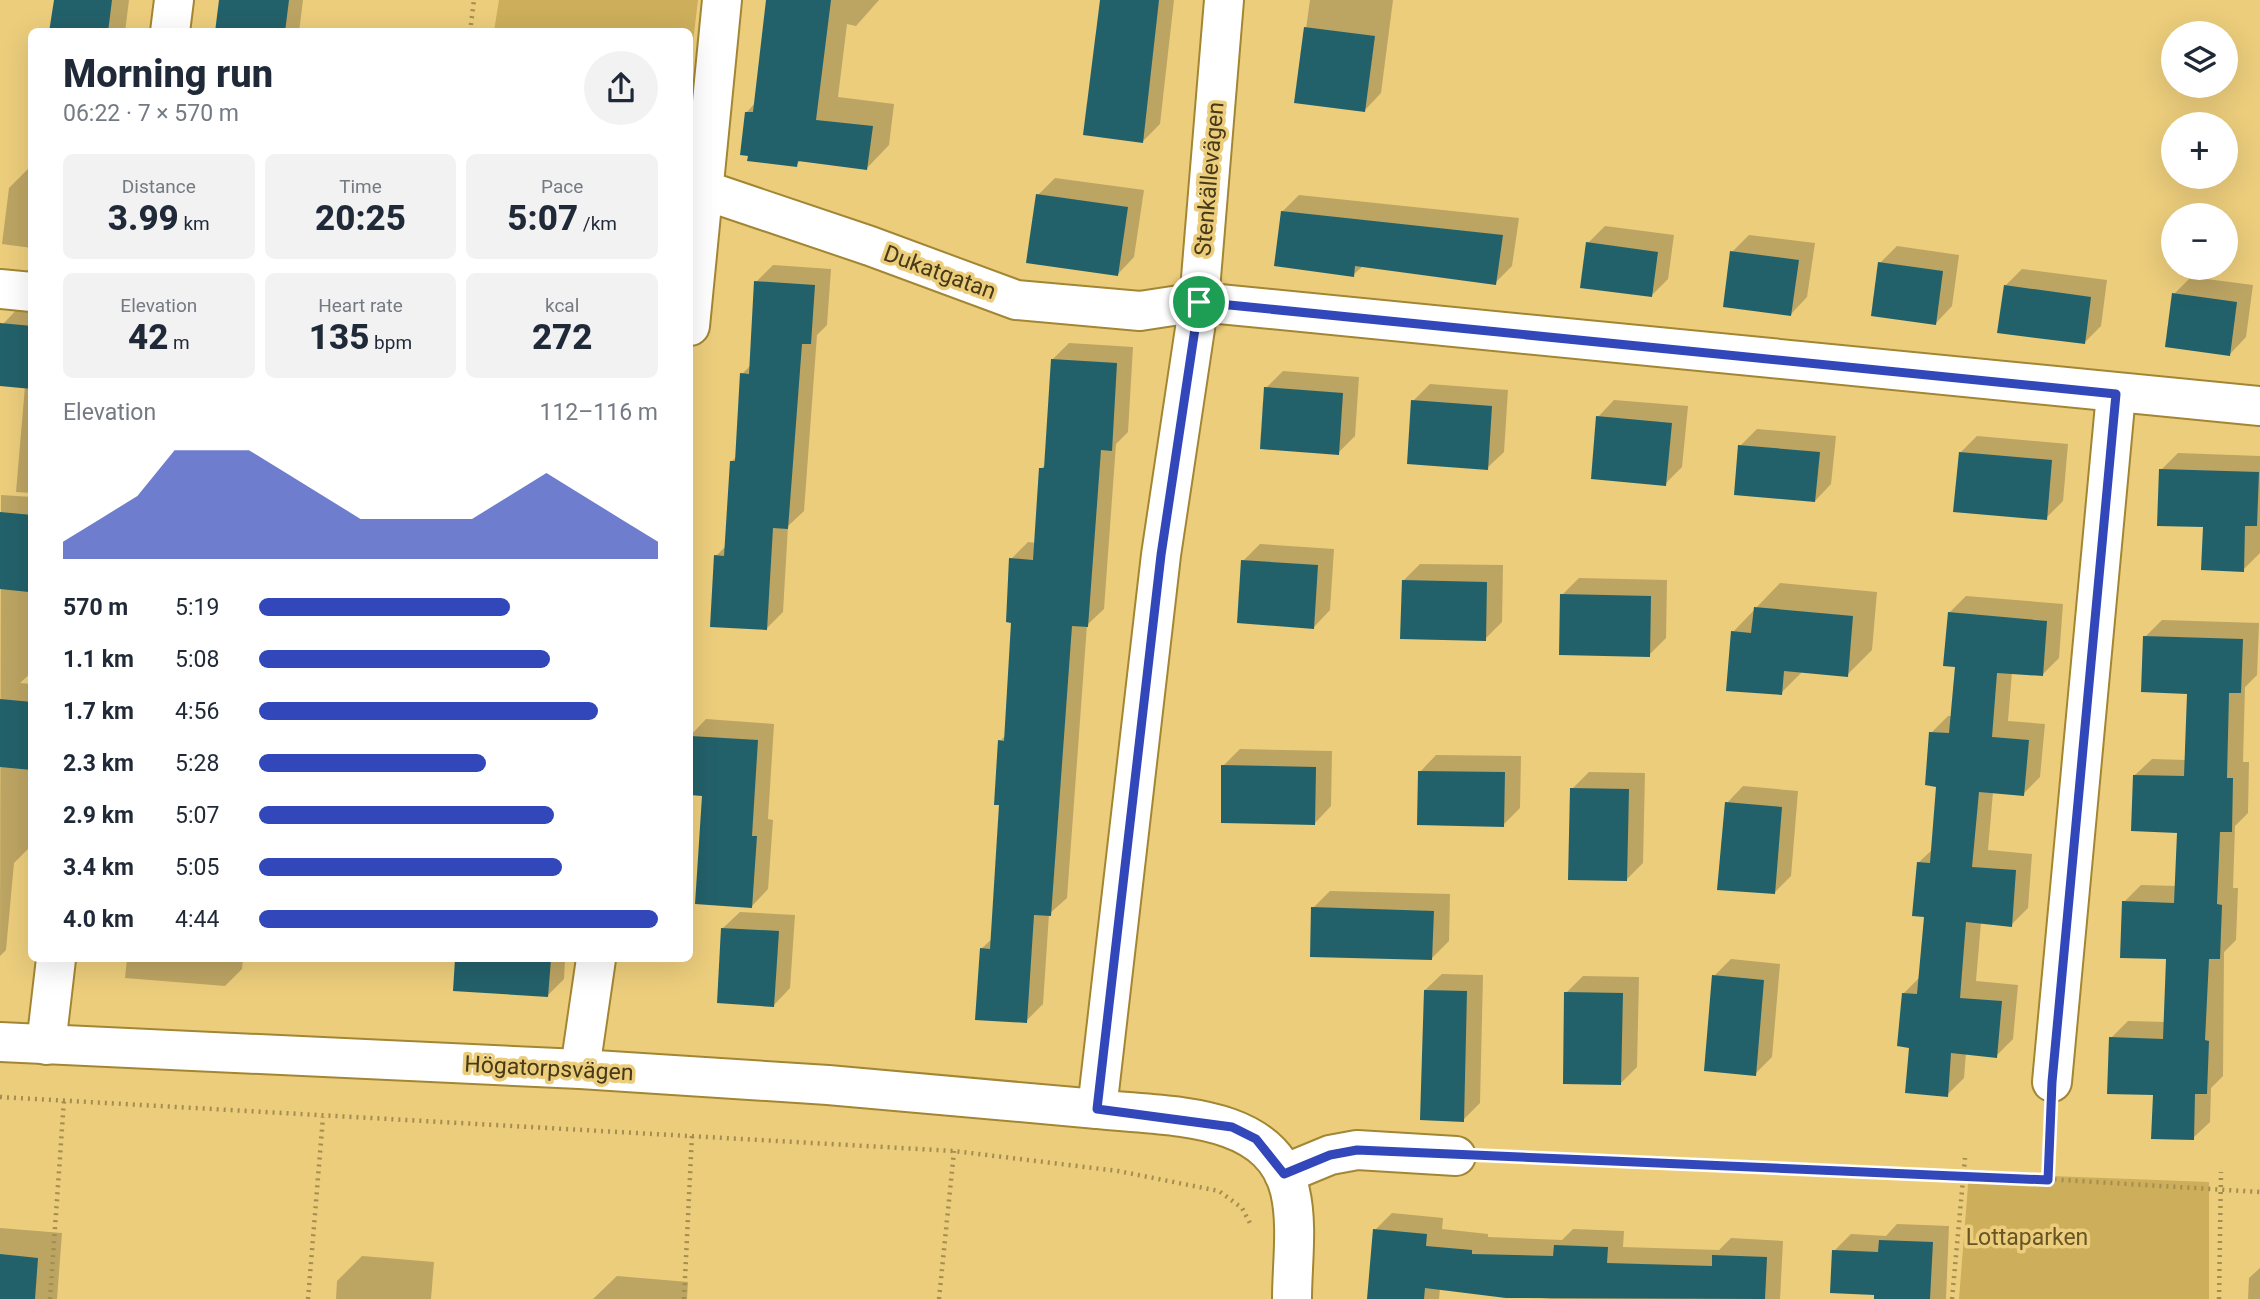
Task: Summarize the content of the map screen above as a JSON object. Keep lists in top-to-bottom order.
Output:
{
  "streets": {
    "street": ["Stenkällevägen", "Dukatgatan", "Högatorpsvägen"]
  },
  "crossings": [
    ["Stenkällevägen", "Dukatgatan"],
    ["Stenkällevägen", "Högatorpsvägen"]
  ],
  "parks": ["Lottaparken"],
  "page": {
    "map_buttons": ["+", "−"],
    "heading": ["Morning run", "06:22 · 7 × 570 m"],
    "stats": [
      ["Distance", "3.99 km"],
      ["Time", "20:25"],
      ["Pace", "5:07 /km"],
      ["Elevation", "42 m"],
      ["Heart rate", "135 bpm"],
      ["kcal", "272"]
    ],
    "chart": ["Elevation", "112–116 m"],
    "list": [
      {
        "name": "570 m",
        "note": "5:19"
      },
      {
        "name": "1.1 km",
        "note": "5:08"
      },
      {
        "name": "1.7 km",
        "note": "4:56"
      },
      {
        "name": "2.3 km",
        "note": "5:28"
      },
      {
        "name": "2.9 km",
        "note": "5:07"
      },
      {
        "name": "3.4 km",
        "note": "5:05"
      },
      {
        "name": "4.0 km",
        "note": "4:44"
      }
    ]
  }
}
